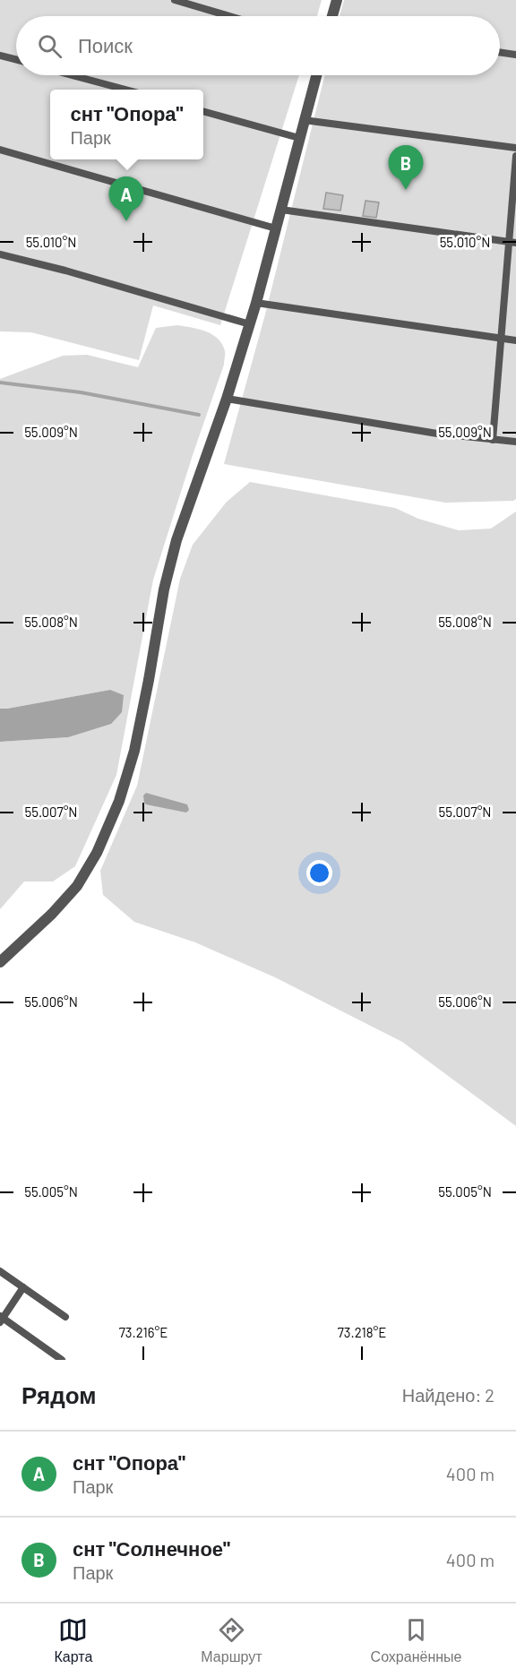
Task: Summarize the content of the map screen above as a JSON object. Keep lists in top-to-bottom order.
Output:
{
  "page": {
    "search": "Поиск",
    "popup": ["снт \"Опора\"", "Парк"],
    "pins": ["B", "A"],
    "heading": ["Рядом", "Найдено: 2"],
    "list": [
      {
        "mark": "A",
        "name": "снт \"Опора\"",
        "note": "Парк",
        "value": "400 m"
      },
      {
        "mark": "B",
        "name": "снт \"Солнечное\"",
        "note": "Парк",
        "value": "400 m"
      }
    ],
    "nav": ["Карта", "Маршрут", "Сохранённые"]
  },
  "coordinates": [
    "55.010°N",
    "55.009°N",
    "55.008°N",
    "55.007°N",
    "55.006°N",
    "55.005°N",
    "73.216°E",
    "73.218°E"
  ]
}
